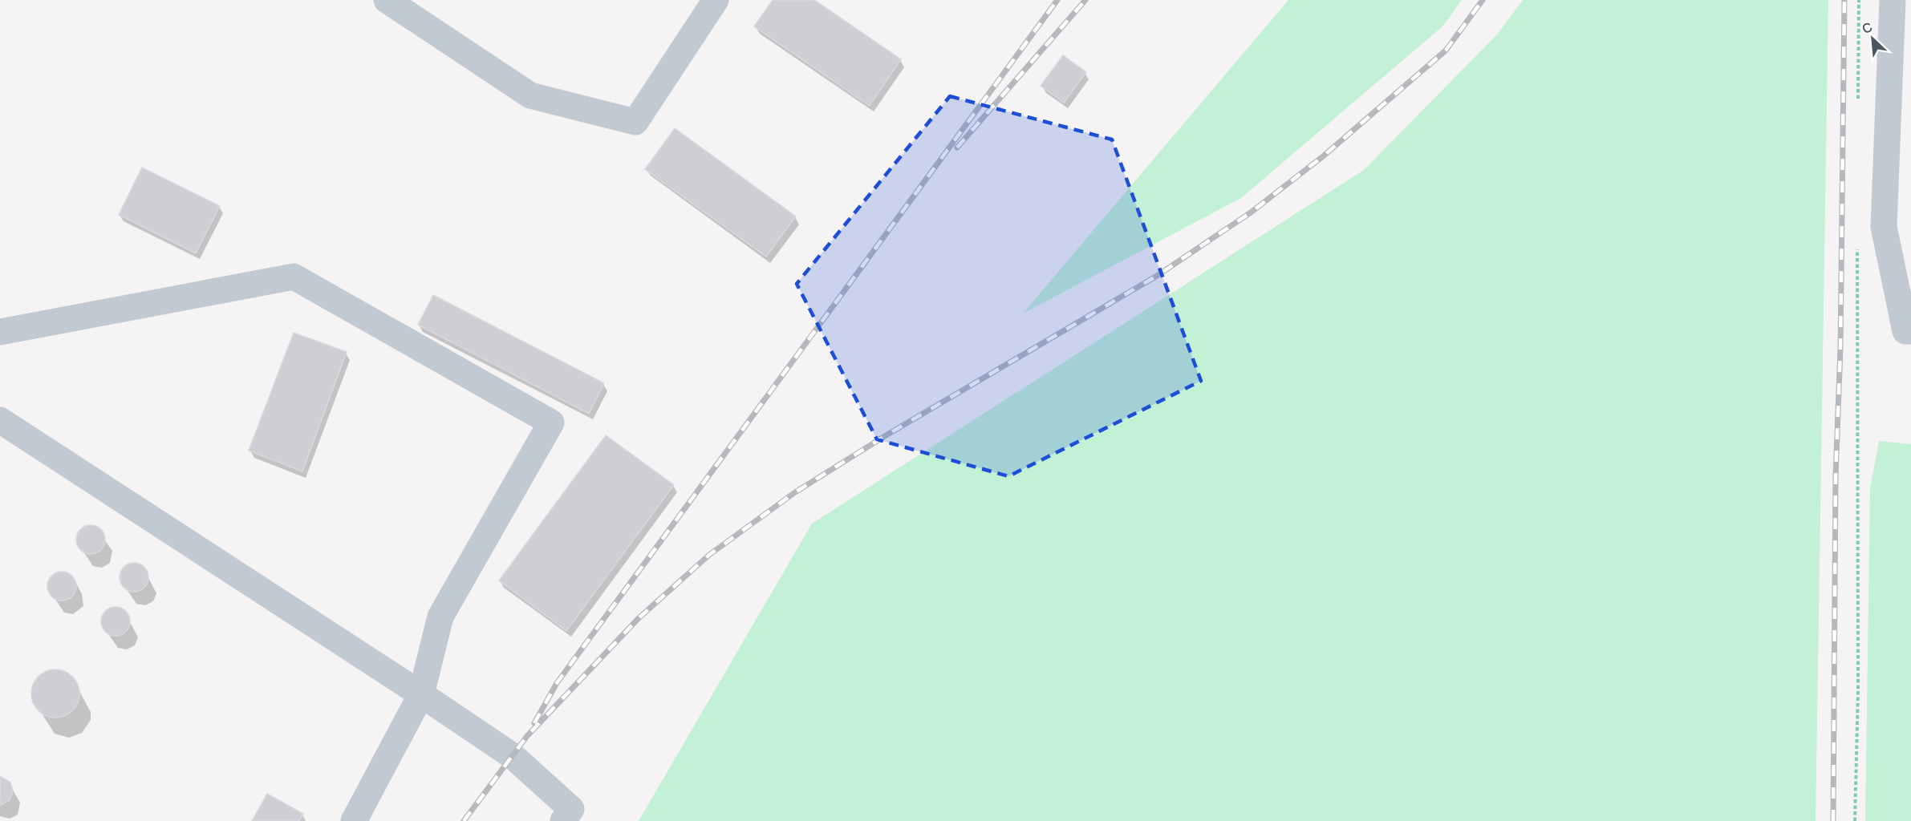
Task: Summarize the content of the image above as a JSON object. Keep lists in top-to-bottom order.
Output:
{
  "north": "top left"
}
